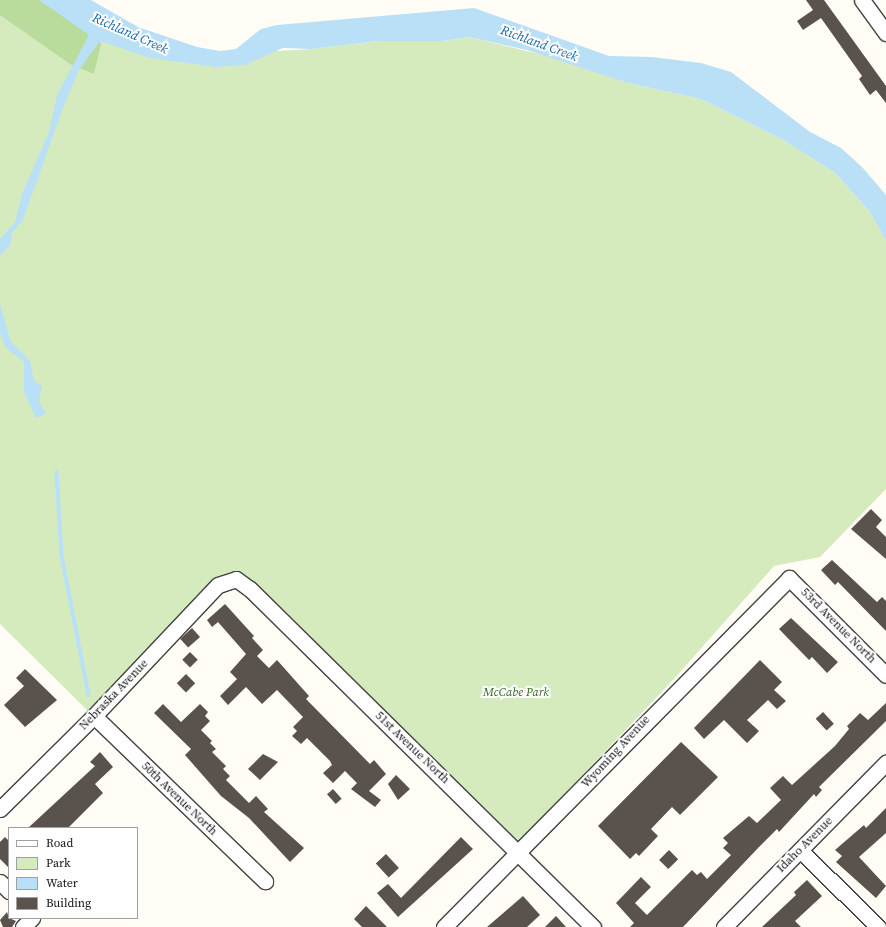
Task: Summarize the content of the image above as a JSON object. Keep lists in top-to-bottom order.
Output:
{
  "streets": {
    "street": [
      "53rd Avenue North",
      "Nebraska Avenue",
      "51st Avenue North",
      "Wyoming Avenue",
      "50th Avenue North",
      "Idaho Avenue"
    ]
  },
  "crossings": [
    ["53rd Avenue North", "Wyoming Avenue"],
    ["Nebraska Avenue", "51st Avenue North"],
    ["Nebraska Avenue", "50th Avenue North"],
    ["51st Avenue North", "Wyoming Avenue"]
  ],
  "water": ["Richland Creek"],
  "parks": ["McCabe Park"],
  "legend": [
    "Road",
    "Park",
    "Water",
    "Building"
  ]
}
